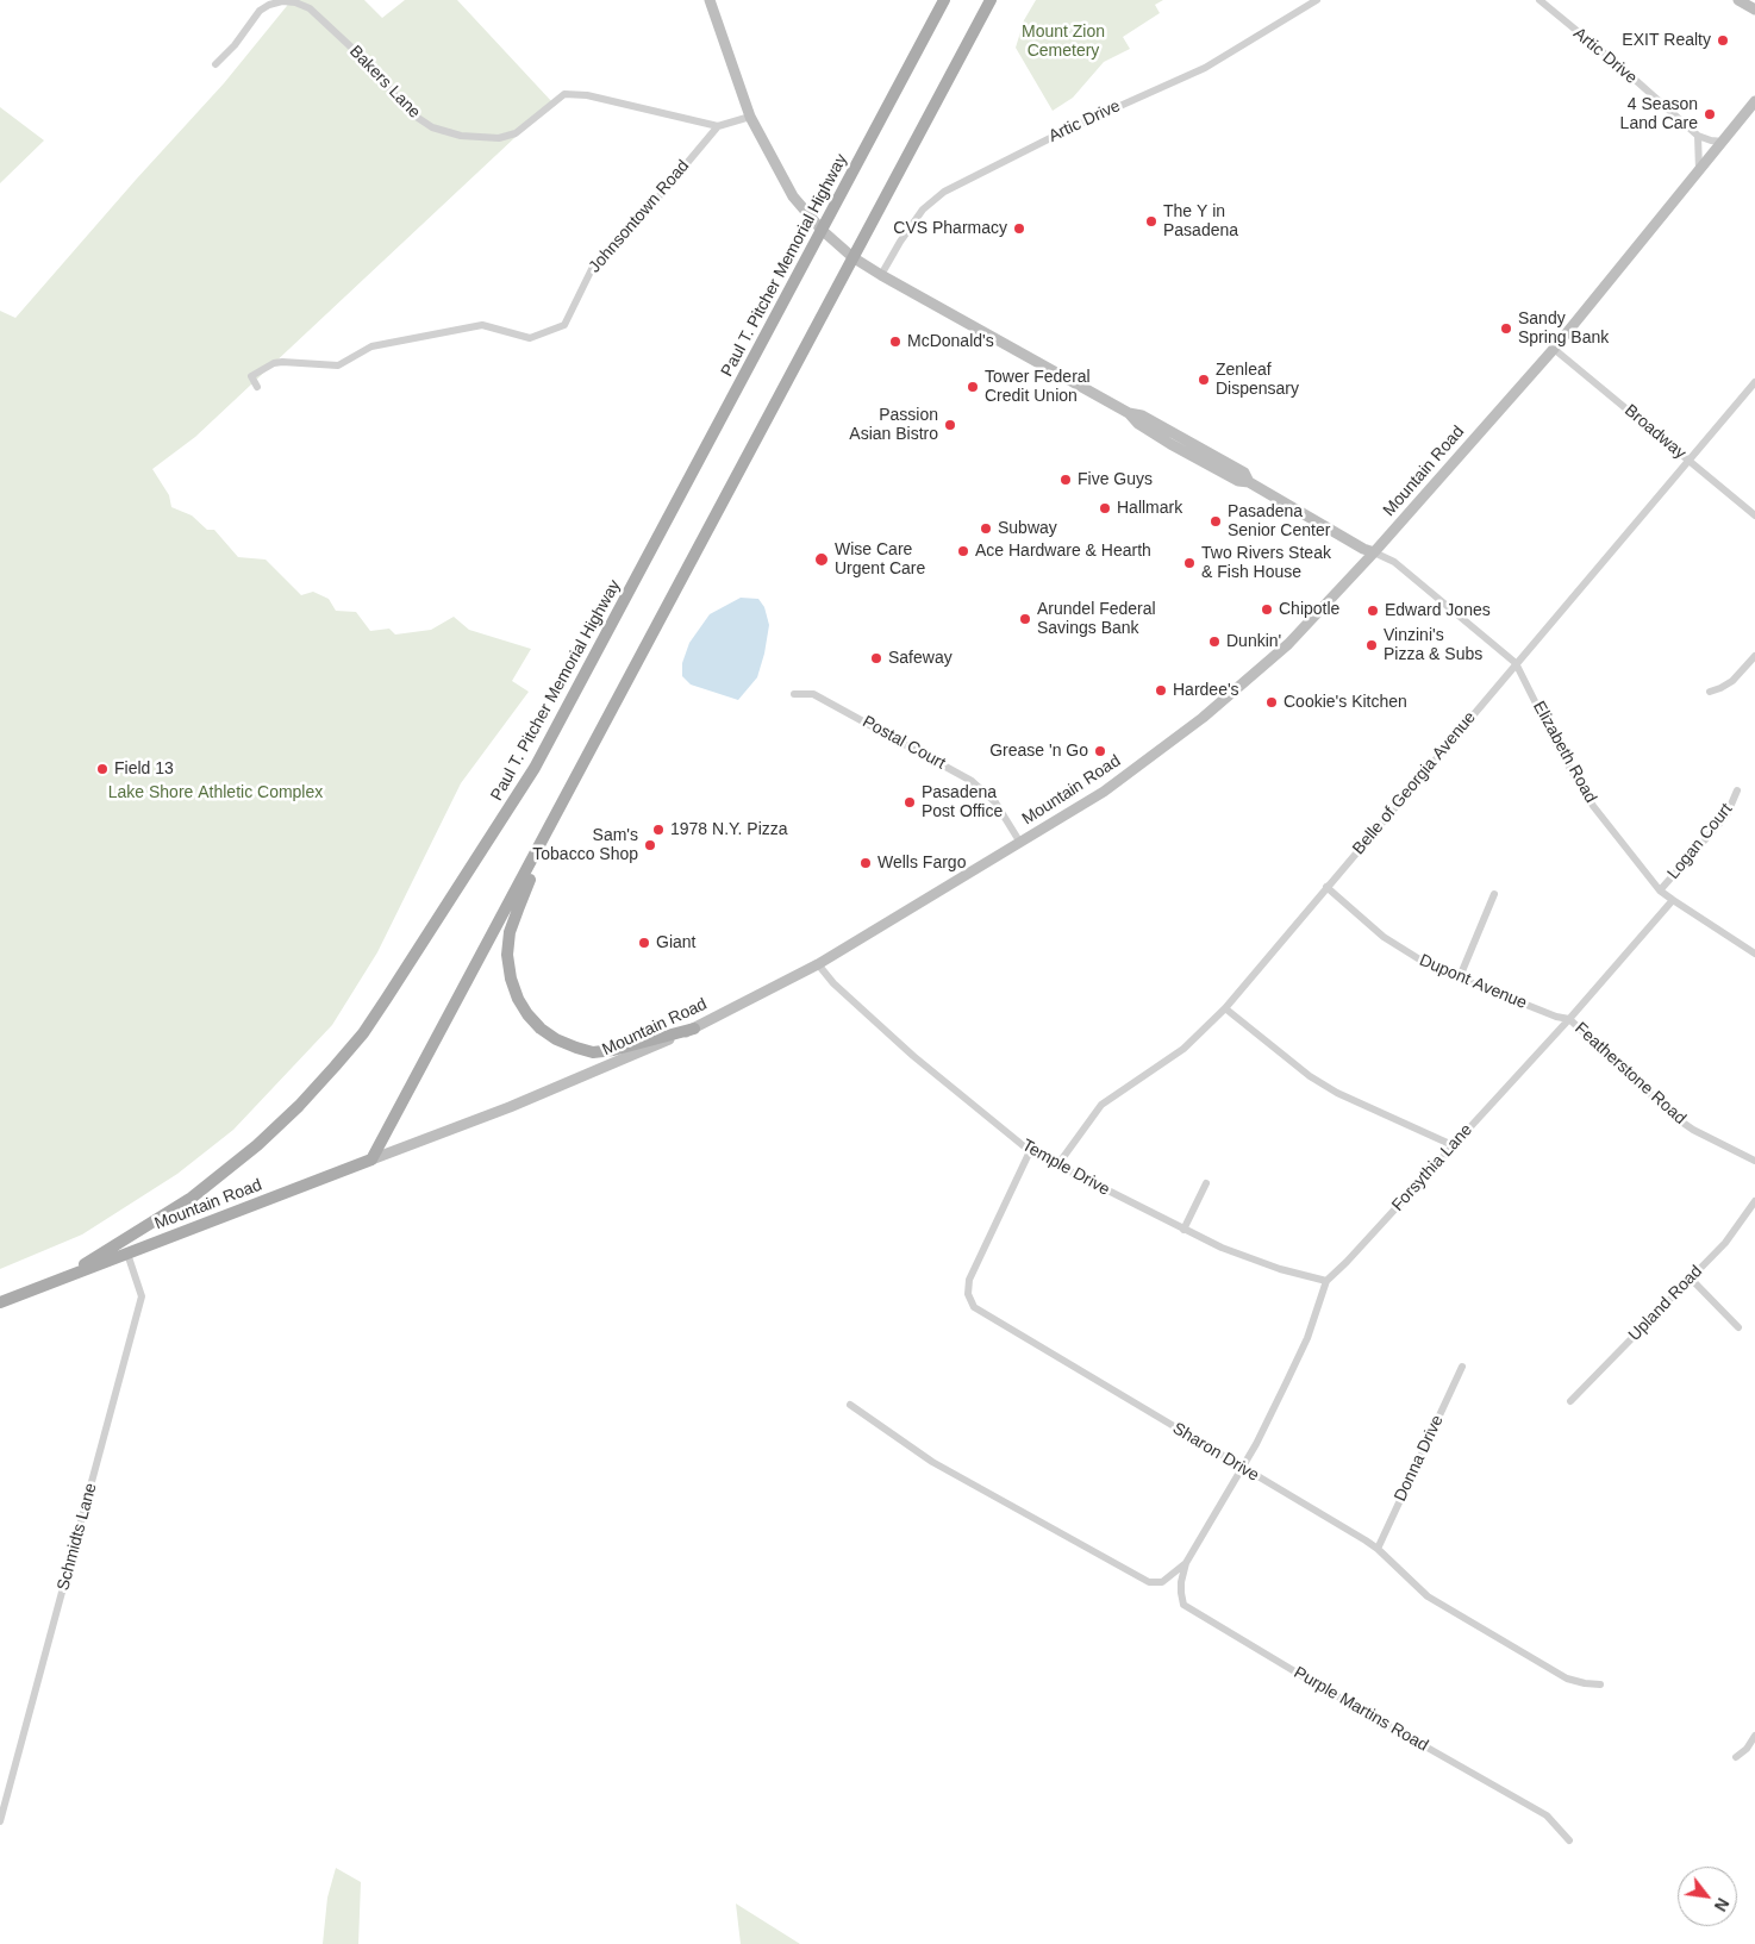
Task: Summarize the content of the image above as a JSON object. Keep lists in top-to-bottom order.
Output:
{
  "streets": {
    "main road": ["Paul T. Pitcher Memorial Highway", "Mountain Road"],
    "street": [
      "Artic Drive",
      "Bakers Lane",
      "Johnsontown Road",
      "Broadway",
      "Postal Court",
      "Elizabeth Road",
      "Belle of Georgia Avenue",
      "Logan Court",
      "Dupont Avenue",
      "Featherstone Road",
      "Temple Drive",
      "Forsythia Lane",
      "Upland Road",
      "Sharon Drive",
      "Donna Drive",
      "Schmidts Lane",
      "Purple Martins Road"
    ]
  },
  "crossings": [
    ["Artic Drive", "Mountain Road"],
    ["Bakers Lane", "Johnsontown Road"],
    ["Paul T. Pitcher Memorial Highway", "Mountain Road"],
    ["Broadway", "Mountain Road"],
    ["Broadway", "Belle of Georgia Avenue"],
    ["Mountain Road", "Postal Court"],
    ["Mountain Road", "Elizabeth Road"],
    ["Mountain Road", "Temple Drive"],
    ["Mountain Road", "Schmidts Lane"],
    ["Elizabeth Road", "Belle of Georgia Avenue"],
    ["Elizabeth Road", "Logan Court"],
    ["Elizabeth Road", "Forsythia Lane"],
    ["Belle of Georgia Avenue", "Dupont Avenue"],
    ["Belle of Georgia Avenue", "Temple Drive"],
    ["Dupont Avenue", "Featherstone Road"],
    ["Dupont Avenue", "Forsythia Lane"],
    ["Featherstone Road", "Forsythia Lane"],
    ["Temple Drive", "Forsythia Lane"],
    ["Temple Drive", "Sharon Drive"],
    ["Forsythia Lane", "Sharon Drive"],
    ["Forsythia Lane", "Purple Martins Road"],
    ["Sharon Drive", "Donna Drive"],
    ["Sharon Drive", "Purple Martins Road"]
  ],
  "parks": ["Mount Zion Cemetery", "Lake Shore Athletic Complex"],
  "places": [
    "EXIT Realty",
    "4 Season Land Care",
    "The Y in Pasadena",
    "CVS Pharmacy",
    "Sandy Spring Bank",
    "McDonald's",
    "Zenleaf Dispensary",
    "Tower Federal Credit Union",
    "Passion Asian Bistro",
    "Five Guys",
    "Hallmark",
    "Pasadena Senior Center",
    "Subway",
    "Ace Hardware & Hearth",
    "Wise Care Urgent Care",
    "Two Rivers Steak & Fish House",
    "Chipotle",
    "Edward Jones",
    "Arundel Federal Savings Bank",
    "Dunkin'",
    "Vinzini's Pizza & Subs",
    "Safeway",
    "Hardee's",
    "Cookie's Kitchen",
    "Grease 'n Go",
    "Field 13",
    "Pasadena Post Office",
    "1978 N.Y. Pizza",
    "Sam's Tobacco Shop",
    "Wells Fargo",
    "Giant"
  ],
  "north": "bottom right"
}
